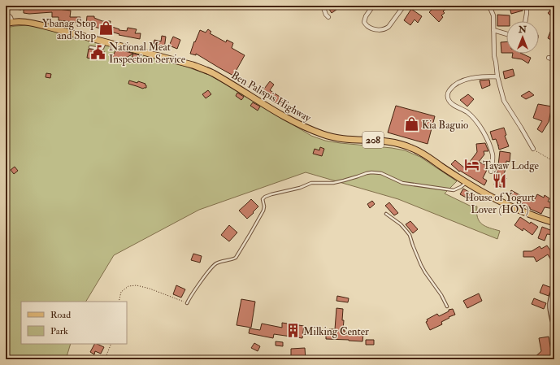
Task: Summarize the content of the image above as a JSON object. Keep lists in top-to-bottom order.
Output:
{
  "streets": {
    "main road": ["Ben Palispis Highway", "208"]
  },
  "places": {
    "shop": ["Ybanag Stop and Shop", "Kia Baguio"],
    "public building": ["National Meat Inspection Service"],
    "hotel": ["Tayaw Lodge"],
    "restaurant": ["House of Yogurt Lover (HOY)"],
    "building": ["Milking Center"]
  },
  "legend": ["Road", "Park"],
  "north": "top"
}
